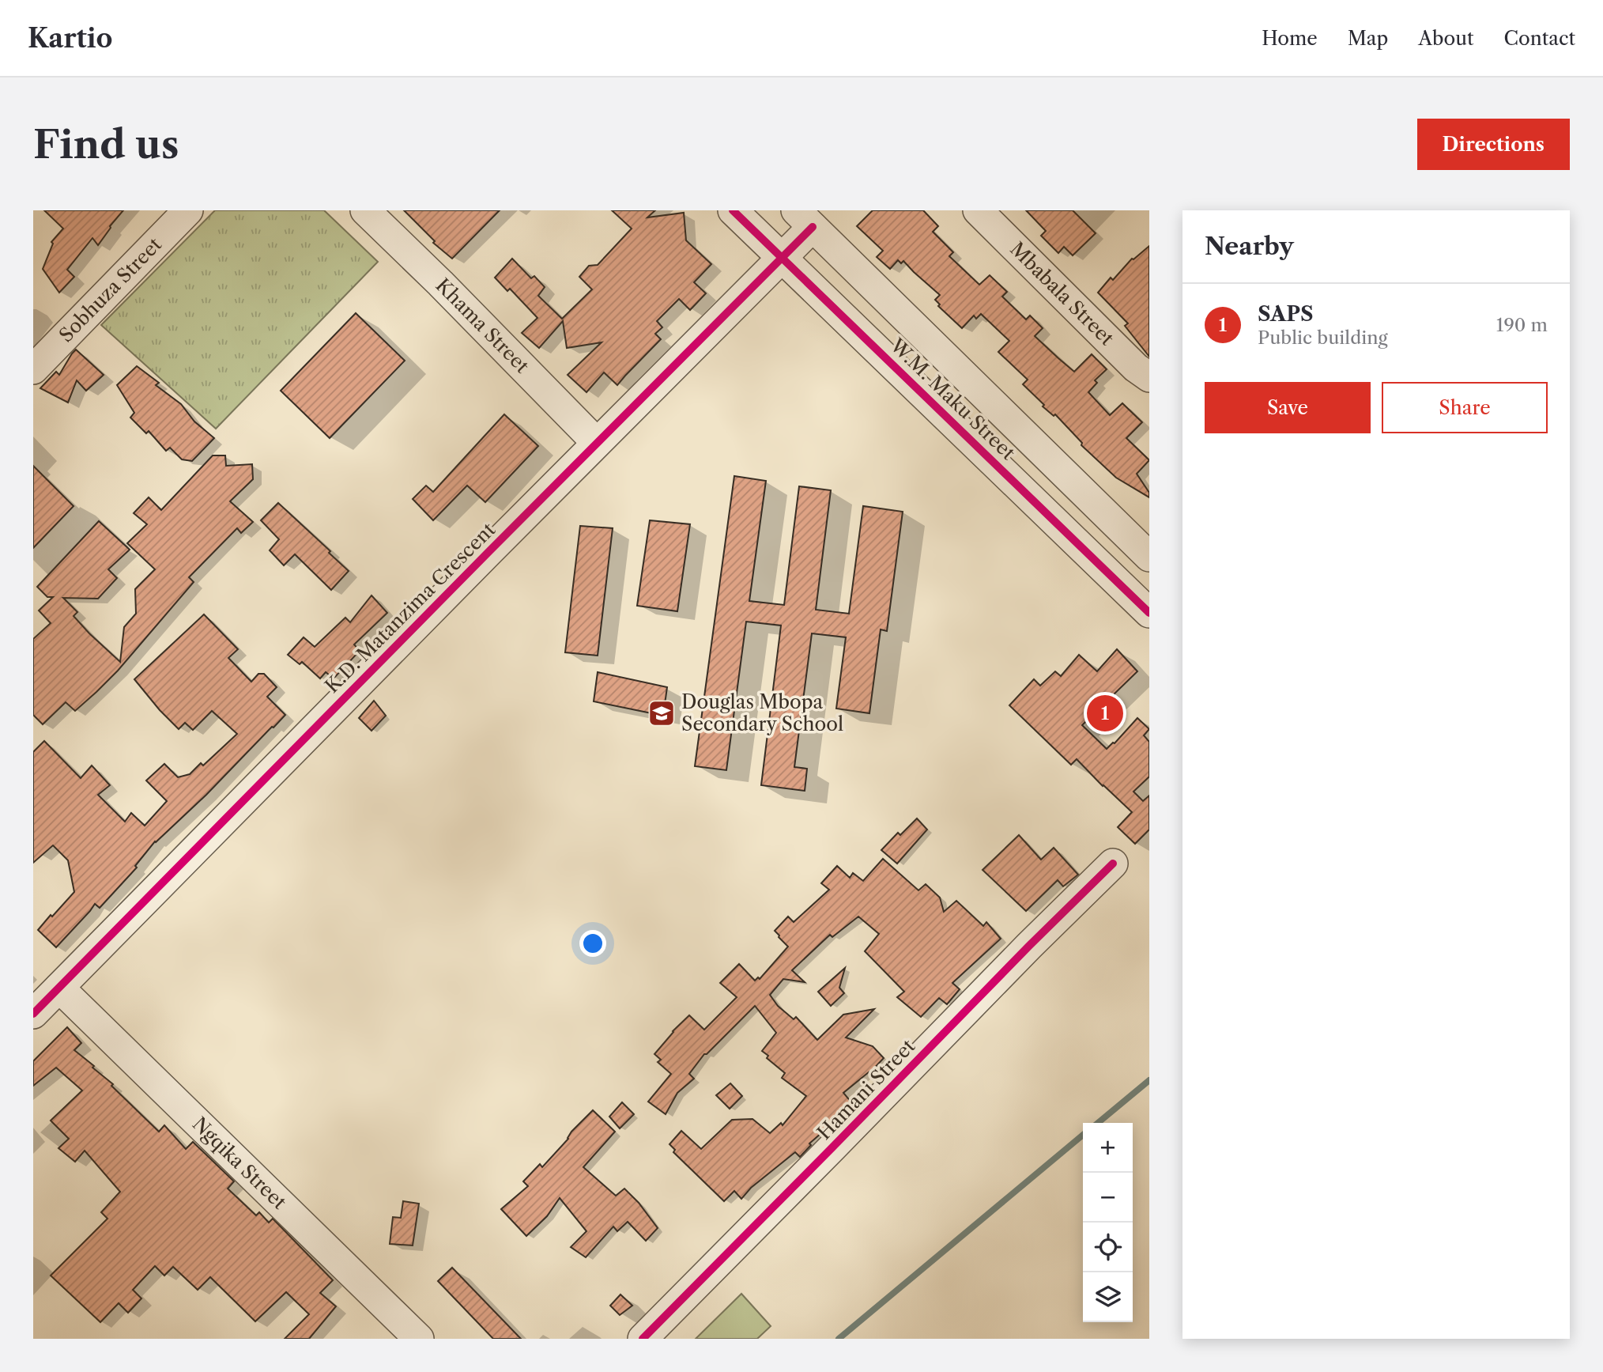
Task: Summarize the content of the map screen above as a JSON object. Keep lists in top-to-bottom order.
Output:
{
  "streets": {
    "street": [
      "Sobhuza Street",
      "Mbabala Street",
      "Khama Street",
      "W.M. Maku Street",
      "K.D. Matanzima Crescent",
      "Hamani Street",
      "Ngqika Street"
    ]
  },
  "crossings": [
    ["Khama Street", "K.D. Matanzima Crescent"],
    ["W.M. Maku Street", "K.D. Matanzima Crescent"],
    ["K.D. Matanzima Crescent", "Ngqika Street"]
  ],
  "places": {
    "school or university": ["Douglas Mbopa Secondary School"]
  },
  "page": {
    "header": "Kartio",
    "nav": [
      "Home",
      "Map",
      "About",
      "Contact"
    ],
    "buttons": [
      "Directions",
      ["Save", "Share"]
    ],
    "title": "Find us",
    "heading": "Nearby",
    "list": [
      {
        "mark": "1",
        "name": "SAPS",
        "note": "Public building",
        "value": "190 m"
      }
    ],
    "pins": "1",
    "map_buttons": ["+", "−"]
  }
}
